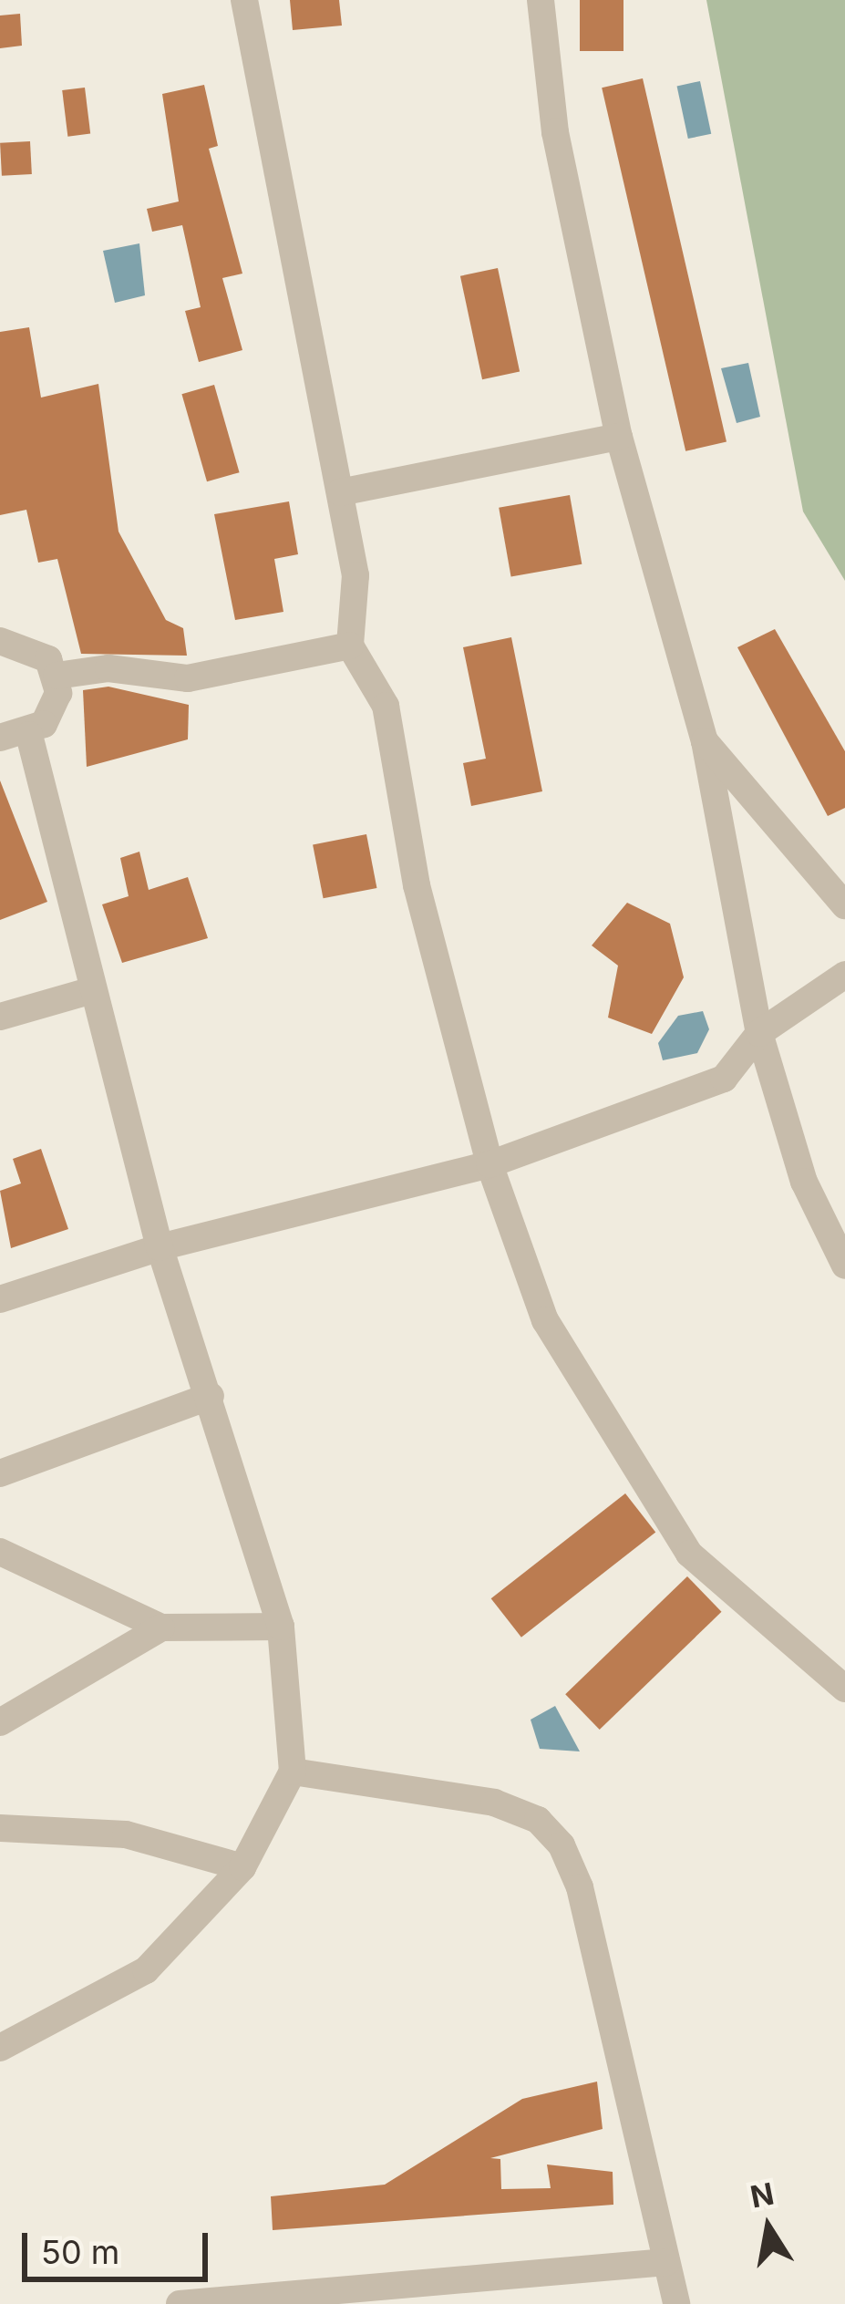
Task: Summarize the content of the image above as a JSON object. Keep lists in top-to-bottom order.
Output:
{
  "scale_bar": "50 m",
  "north": "top"
}
